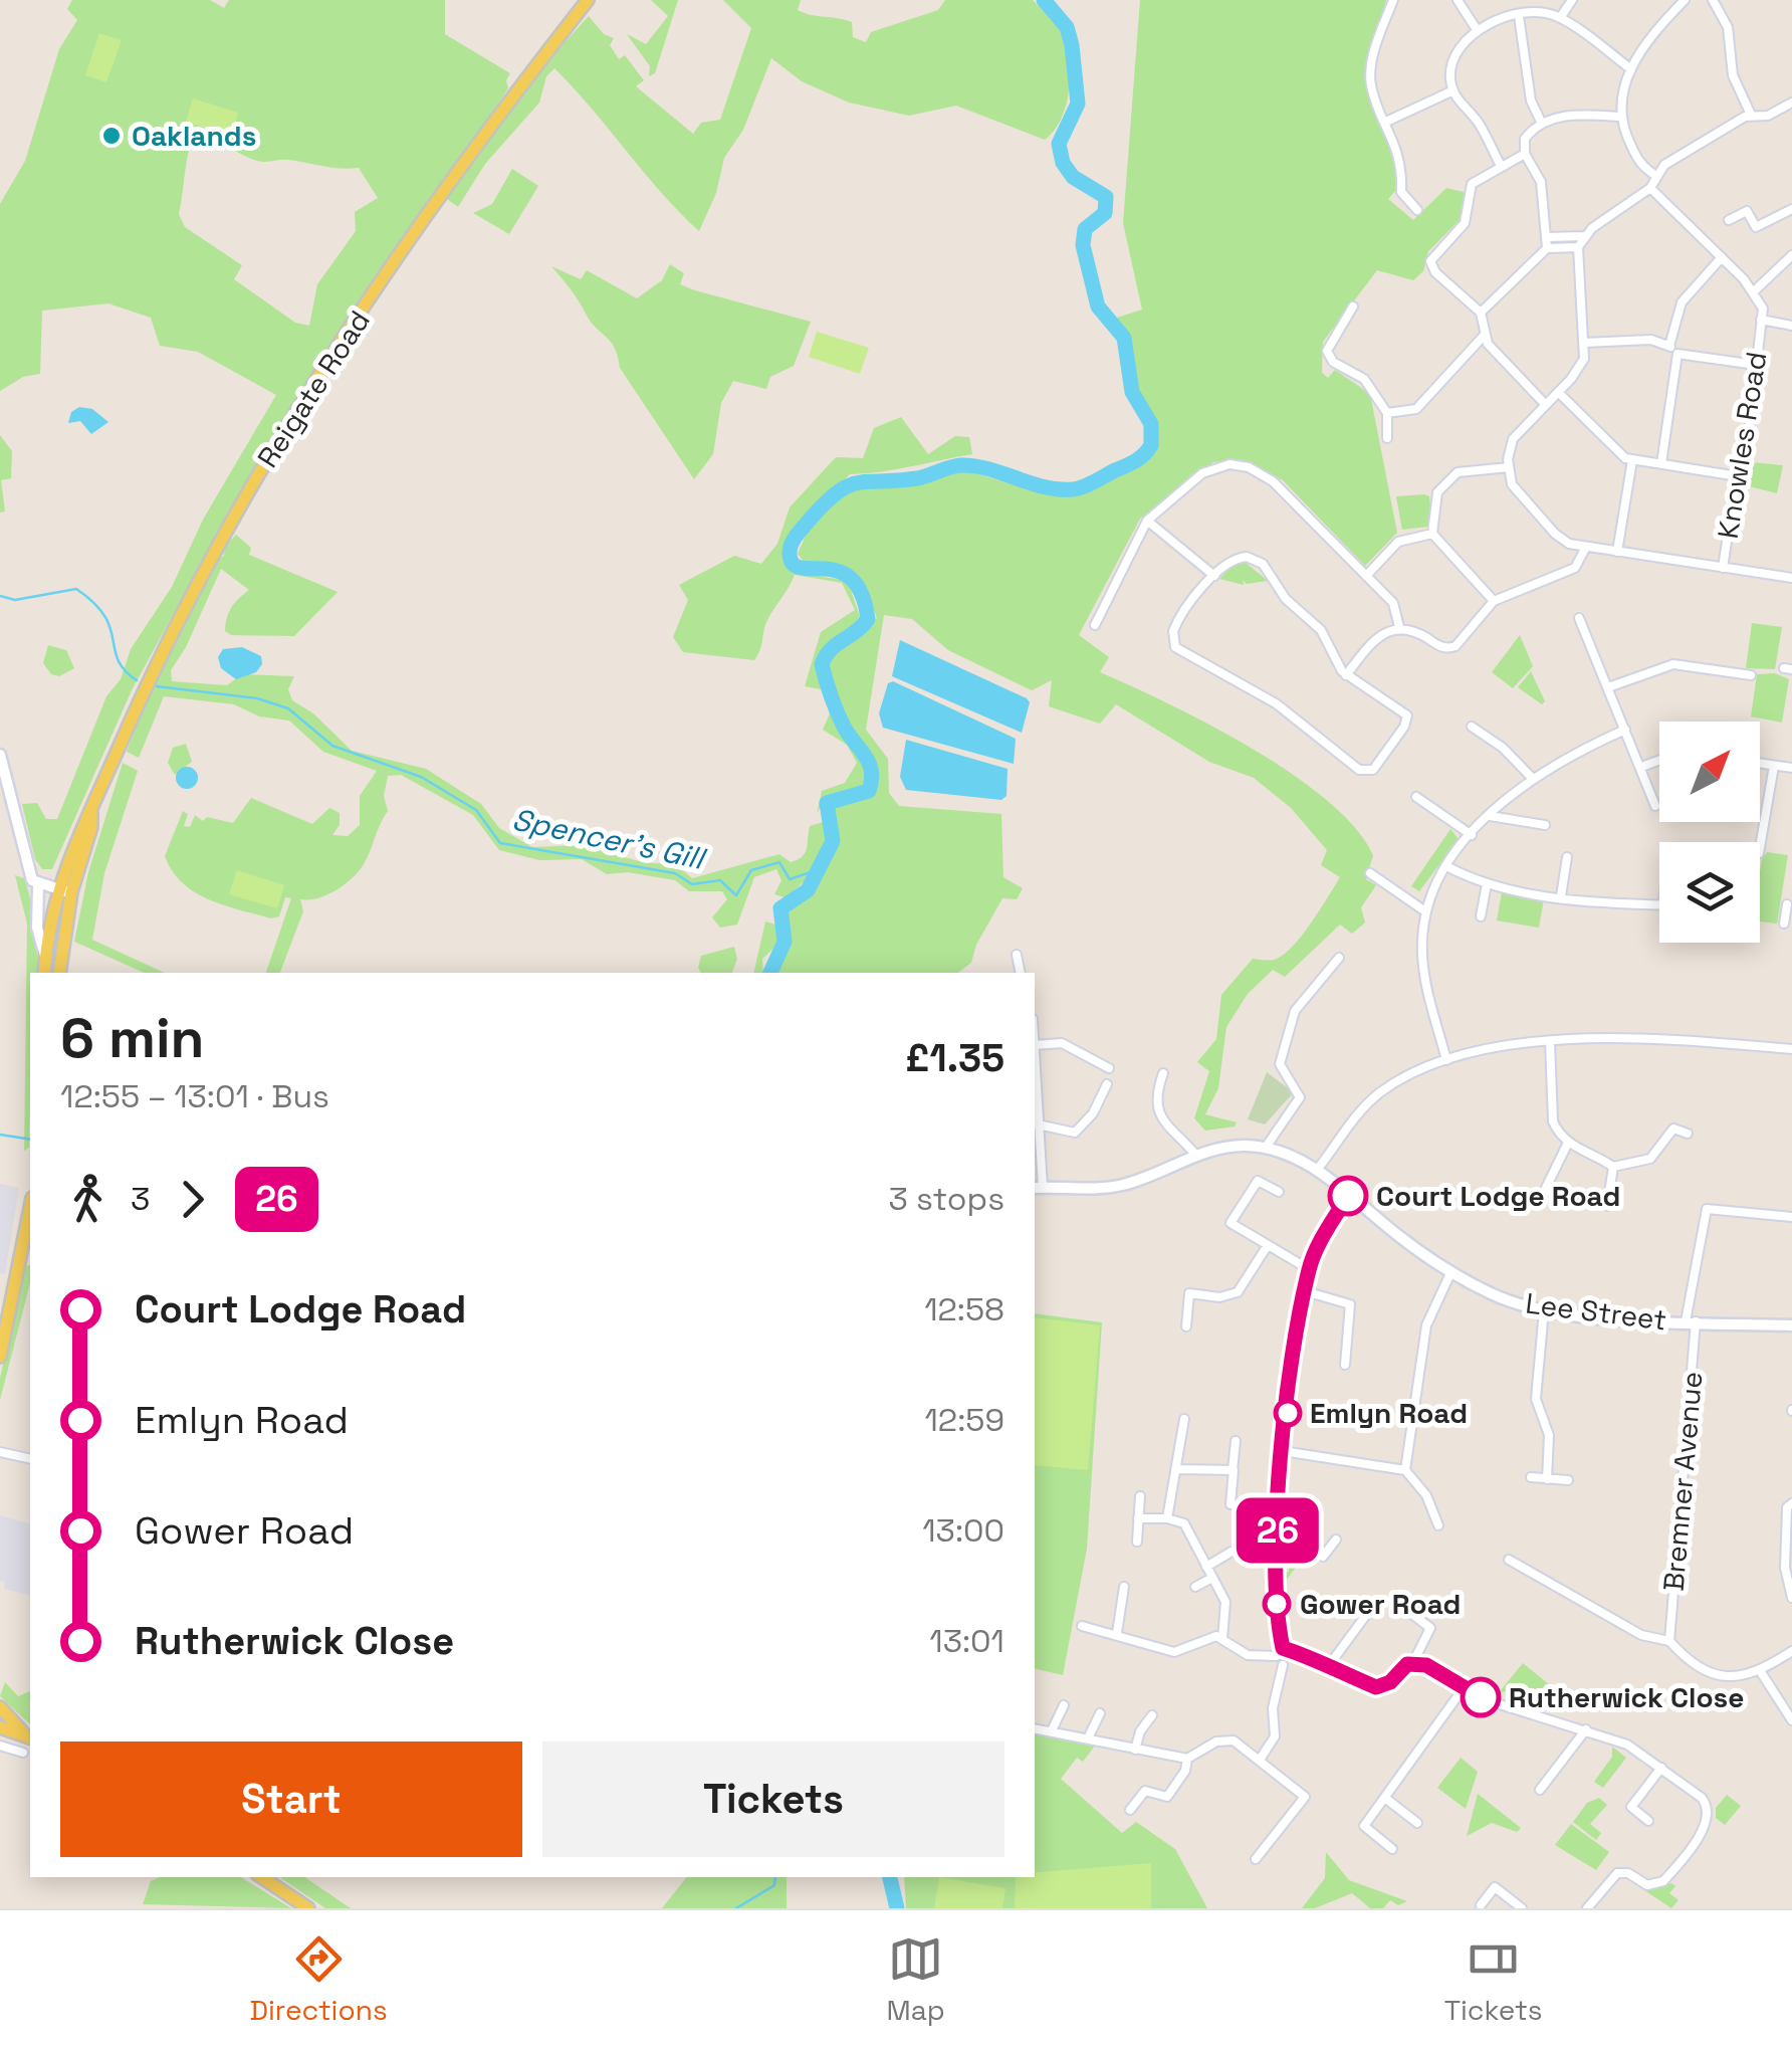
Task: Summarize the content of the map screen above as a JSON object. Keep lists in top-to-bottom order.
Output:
{
  "streets": {
    "main road": ["Reigate Road"],
    "street": ["Knowles Road", "Lee Street", "Bremner Avenue"]
  },
  "crossings": [
    ["Lee Street", "Bremner Avenue"]
  ],
  "water": ["Spencer's Gill"],
  "places": [
    "Oaklands",
    "Court Lodge Road",
    "Emlyn Road",
    "Gower Road",
    "Rutherwick Close"
  ],
  "lines": ["bus line 26"],
  "north": "top right",
  "page": {
    "on_map": "26",
    "heading": ["6 min", "12:55 – 13:01 · Bus", "£1.35"],
    "legs": ["3", "26", "3 stops"],
    "list": [
      {
        "name": "Court Lodge Road",
        "value": "12:58"
      },
      {
        "name": "Emlyn Road",
        "value": "12:59"
      },
      {
        "name": "Gower Road",
        "value": "13:00"
      },
      {
        "name": "Rutherwick Close",
        "value": "13:01"
      }
    ],
    "buttons": ["Start", "Tickets"],
    "tabs": ["Directions", "Map", "Tickets"]
  }
}
